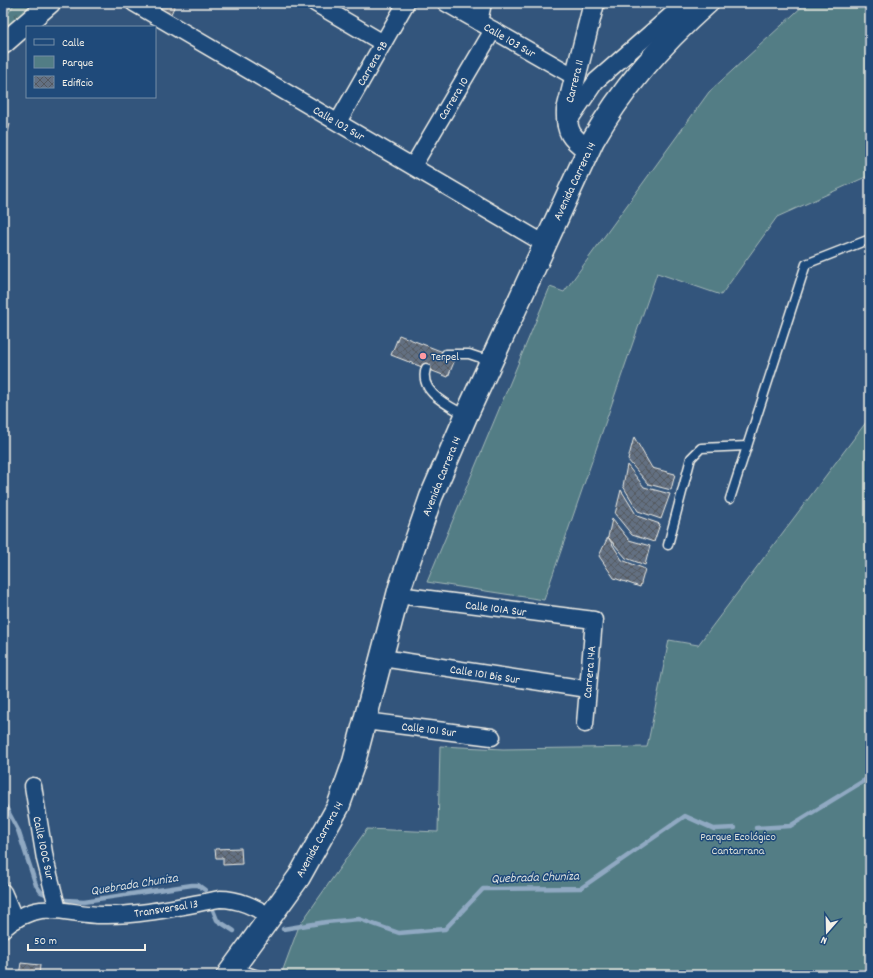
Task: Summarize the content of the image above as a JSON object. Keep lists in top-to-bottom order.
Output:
{
  "streets": {
    "main road": ["Avenida Carrera 14"],
    "street": [
      "Calle 103 Sur",
      "Carrera 9B",
      "Carrera 11",
      "Carrera 10",
      "Calle 102 Sur",
      "Calle 101A Sur",
      "Carrera 14A",
      "Calle 101 Bis Sur",
      "Calle 101 Sur",
      "Calle 100C Sur",
      "Transversal 13"
    ]
  },
  "crossings": [
    ["Calle 103 Sur", "Carrera 11"],
    ["Calle 103 Sur", "Carrera 10"],
    ["Carrera 9B", "Calle 102 Sur"],
    ["Carrera 10", "Calle 102 Sur"],
    ["Calle 102 Sur", "Avenida Carrera 14"],
    ["Avenida Carrera 14", "Calle 101A Sur"],
    ["Avenida Carrera 14", "Calle 101 Bis Sur"],
    ["Avenida Carrera 14", "Calle 101 Sur"],
    ["Avenida Carrera 14", "Transversal 13"],
    ["Calle 101A Sur", "Carrera 14A"],
    ["Carrera 14A", "Calle 101 Bis Sur"],
    ["Calle 100C Sur", "Transversal 13"]
  ],
  "water": ["Quebrada Chuniza"],
  "parks": ["Parque Ecológico Cantarrana"],
  "places": ["Terpel"],
  "legend": ["Calle", "Parque", "Edificio"],
  "scale_bar": "50 m",
  "north": "bottom"
}
